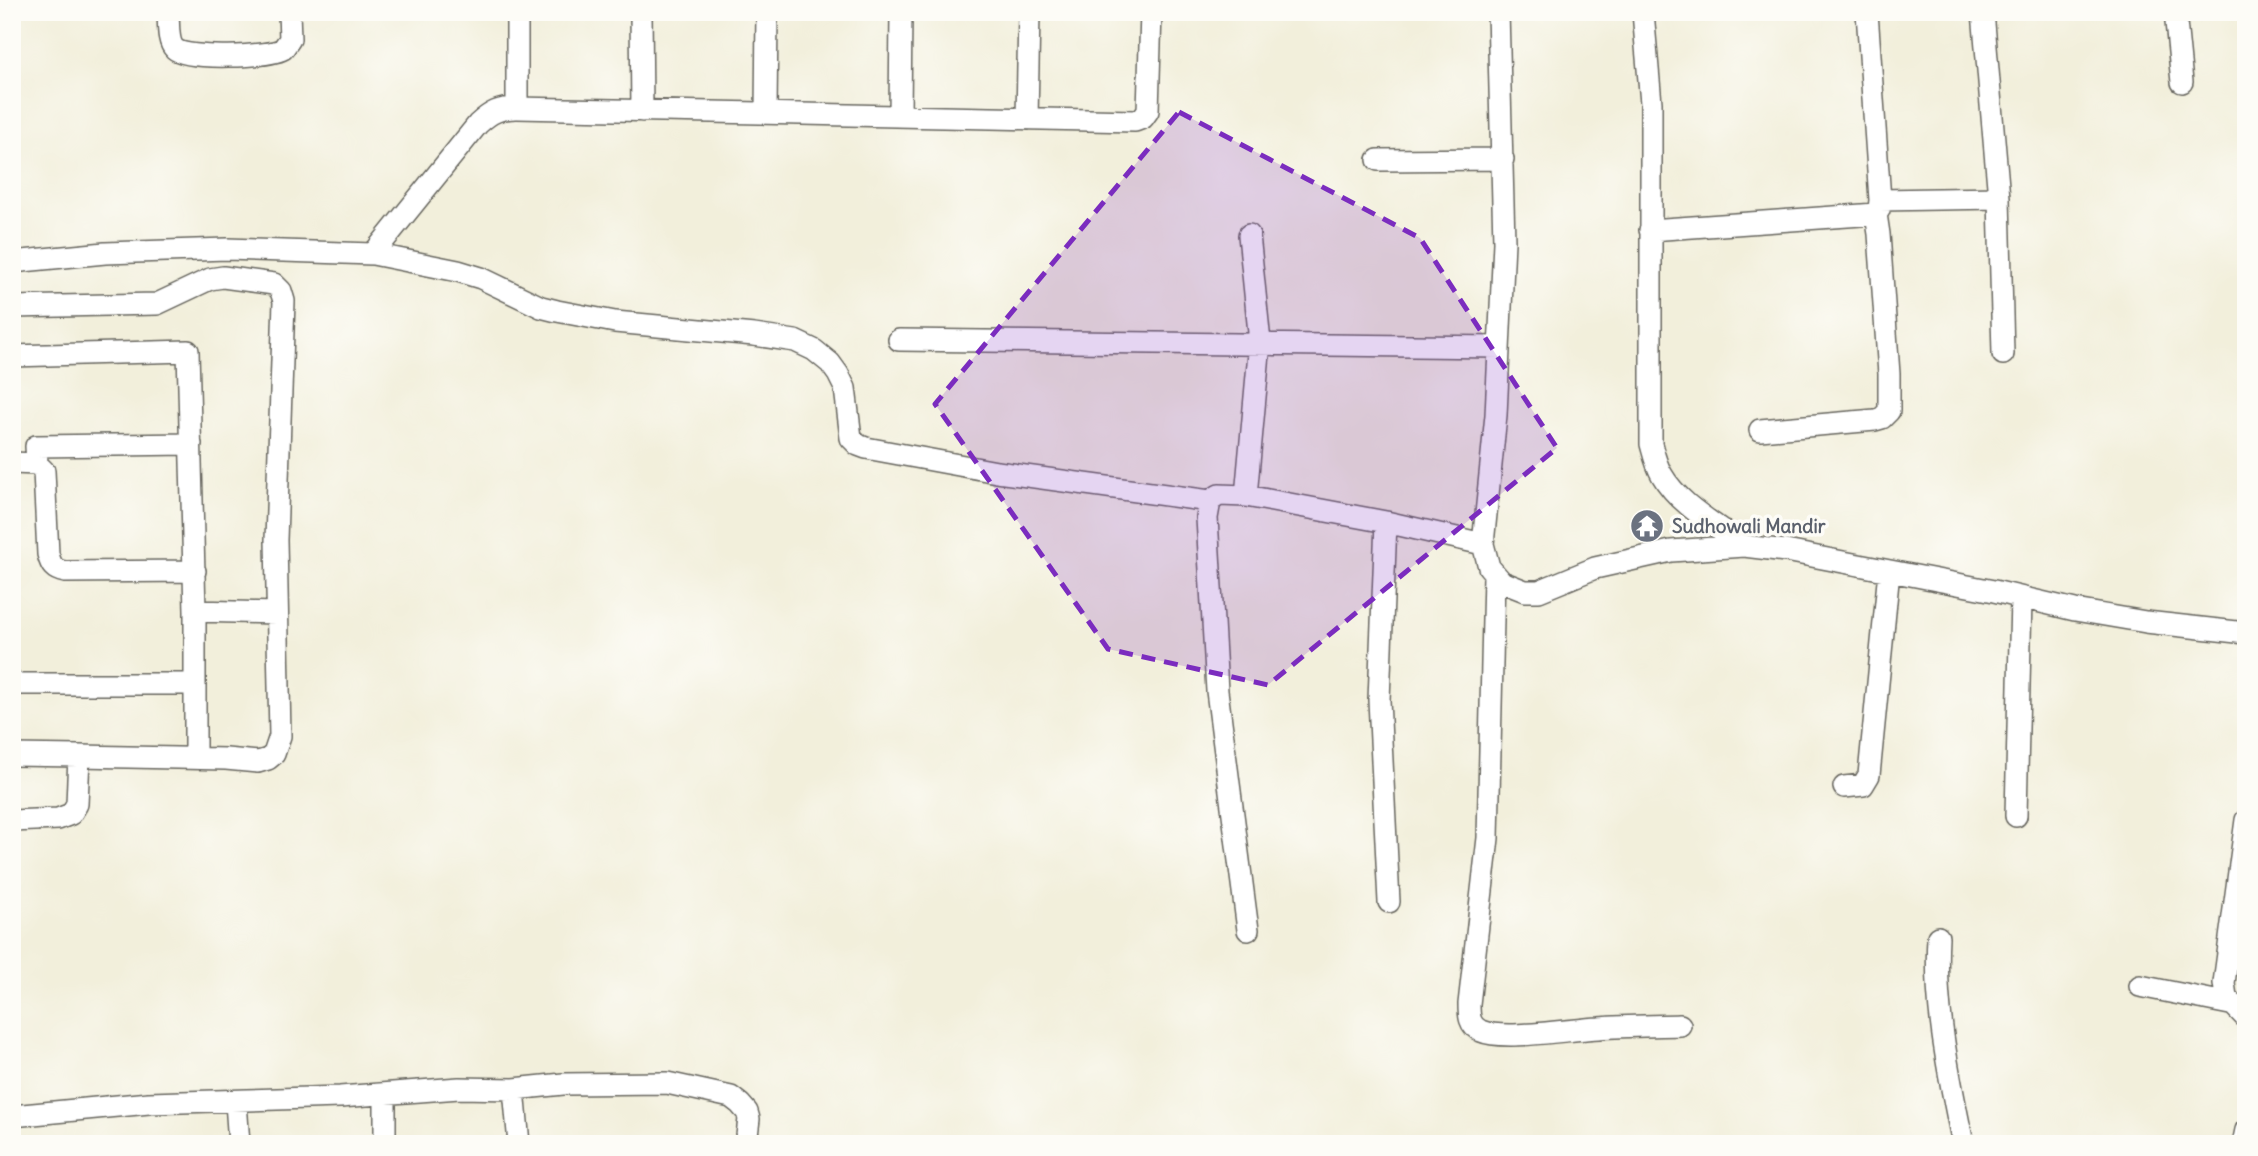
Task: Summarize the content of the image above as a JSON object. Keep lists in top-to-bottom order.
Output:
{
  "places": {
    "temple": ["Sudhowali Mandir"]
  }
}
